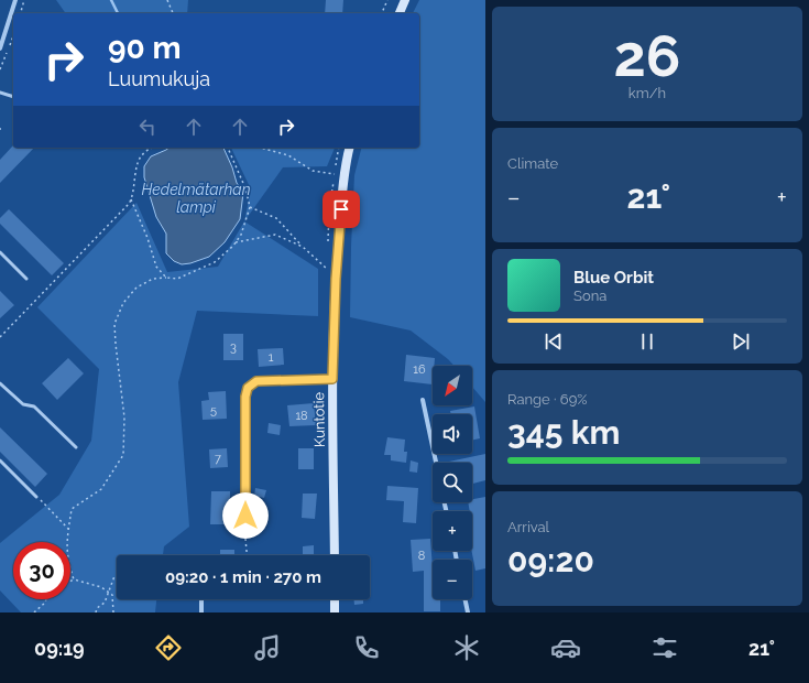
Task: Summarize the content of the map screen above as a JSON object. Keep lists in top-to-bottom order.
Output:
{
  "streets": {
    "street": ["Kuntotie"]
  },
  "water": ["Hedelmätarhan lampi"],
  "house_numbers": [
    "3",
    "1",
    "16",
    "5",
    "18",
    "7",
    "8"
  ],
  "north": "bottom left",
  "page": {
    "tile": [
      ["26", "km/h"],
      "Climate",
      ["Range · 69%", "345 km"],
      ["Arrival", "09:20"]
    ],
    "turn": ["90 m", "Luumukuja"],
    "heat": ["−", "21°", "+"],
    "song": ["Blue Orbit", "Sona"],
    "map_buttons": ["+", "−"],
    "limit": "30",
    "trip": "09:20 · 1 min · 270 m",
    "tabs": ["09:19", "21°"]
  }
}
